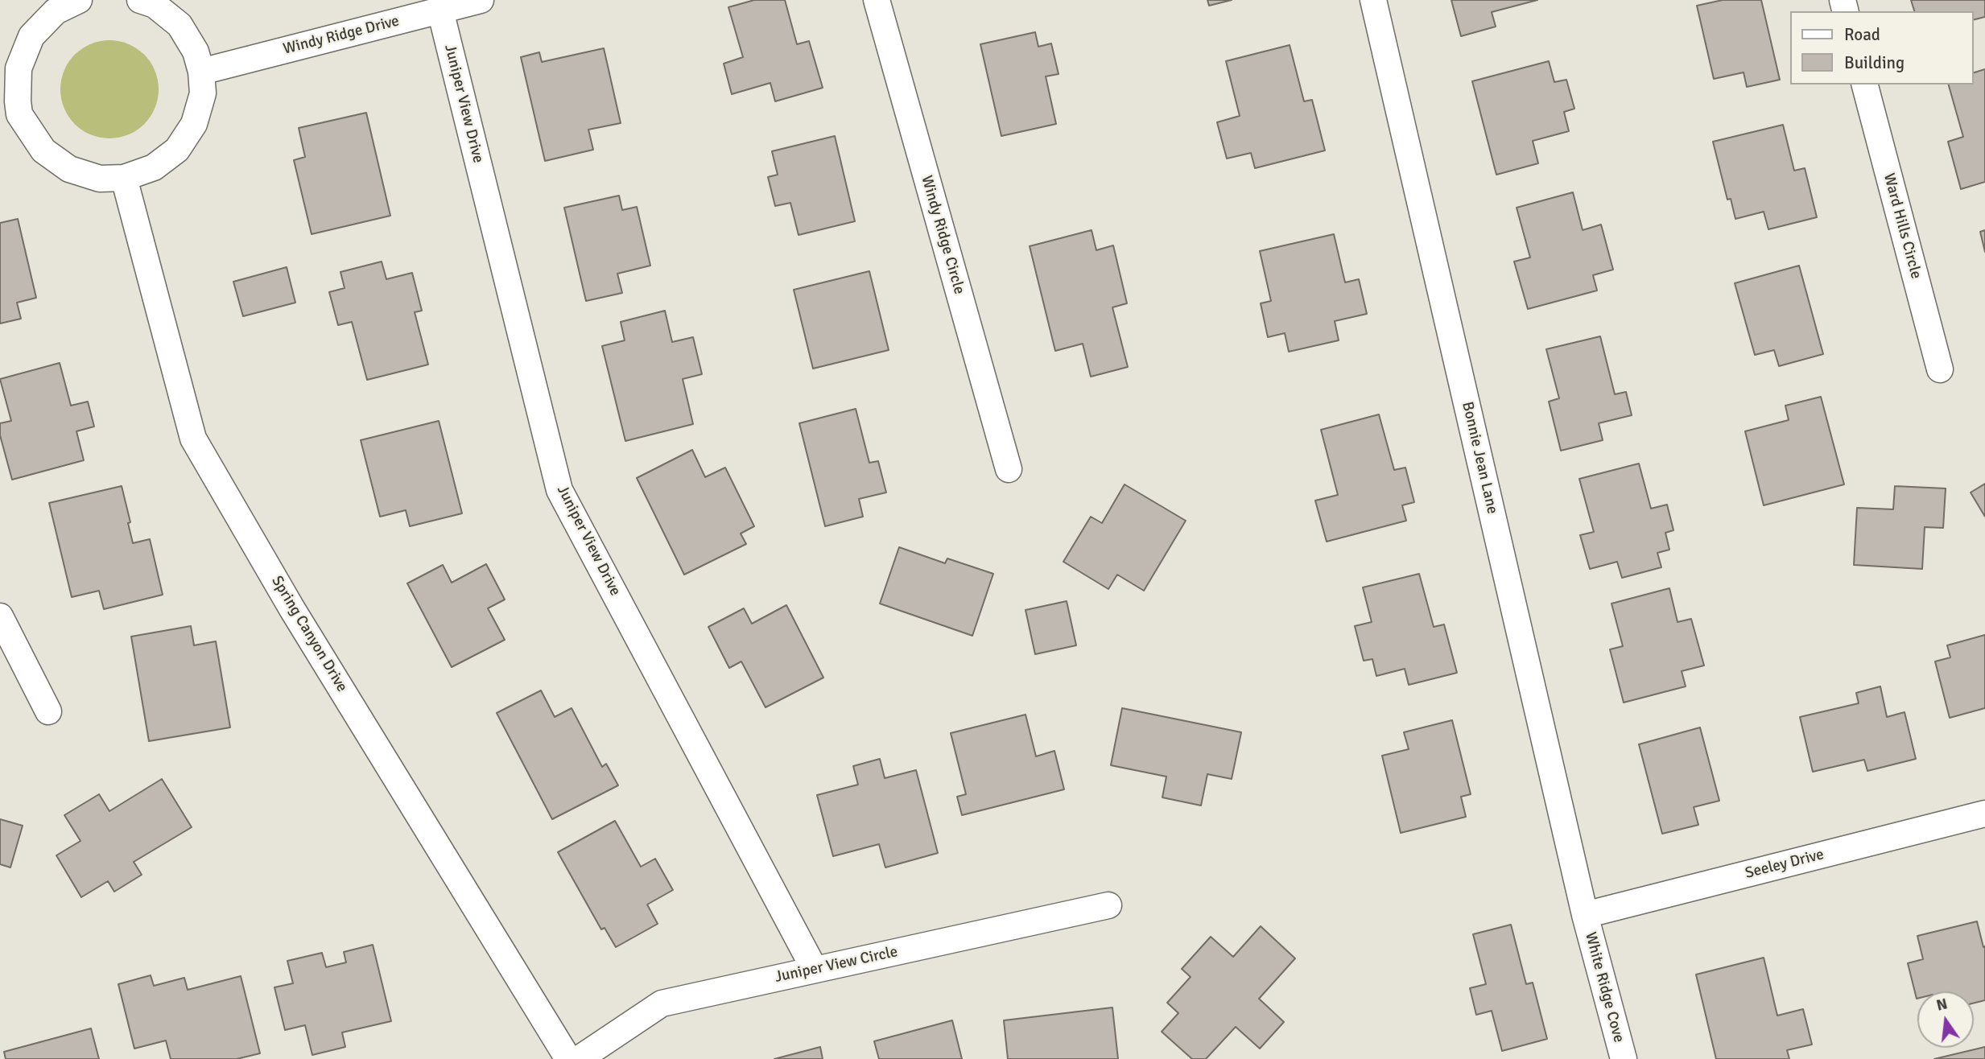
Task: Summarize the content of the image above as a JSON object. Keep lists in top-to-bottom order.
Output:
{
  "streets": {
    "street": [
      "Windy Ridge Drive",
      "Juniper View Drive",
      "Ward Hills Circle",
      "Windy Ridge Circle",
      "Bonnie Jean Lane",
      "Spring Canyon Drive",
      "Seeley Drive",
      "Juniper View Circle",
      "White Ridge Cove"
    ]
  },
  "crossings": [
    ["Windy Ridge Drive", "Juniper View Drive"],
    ["Juniper View Drive", "Juniper View Circle"],
    ["Bonnie Jean Lane", "Seeley Drive"],
    ["Bonnie Jean Lane", "White Ridge Cove"],
    ["Seeley Drive", "White Ridge Cove"]
  ],
  "legend": ["Road", "Building"],
  "north": "top"
}
